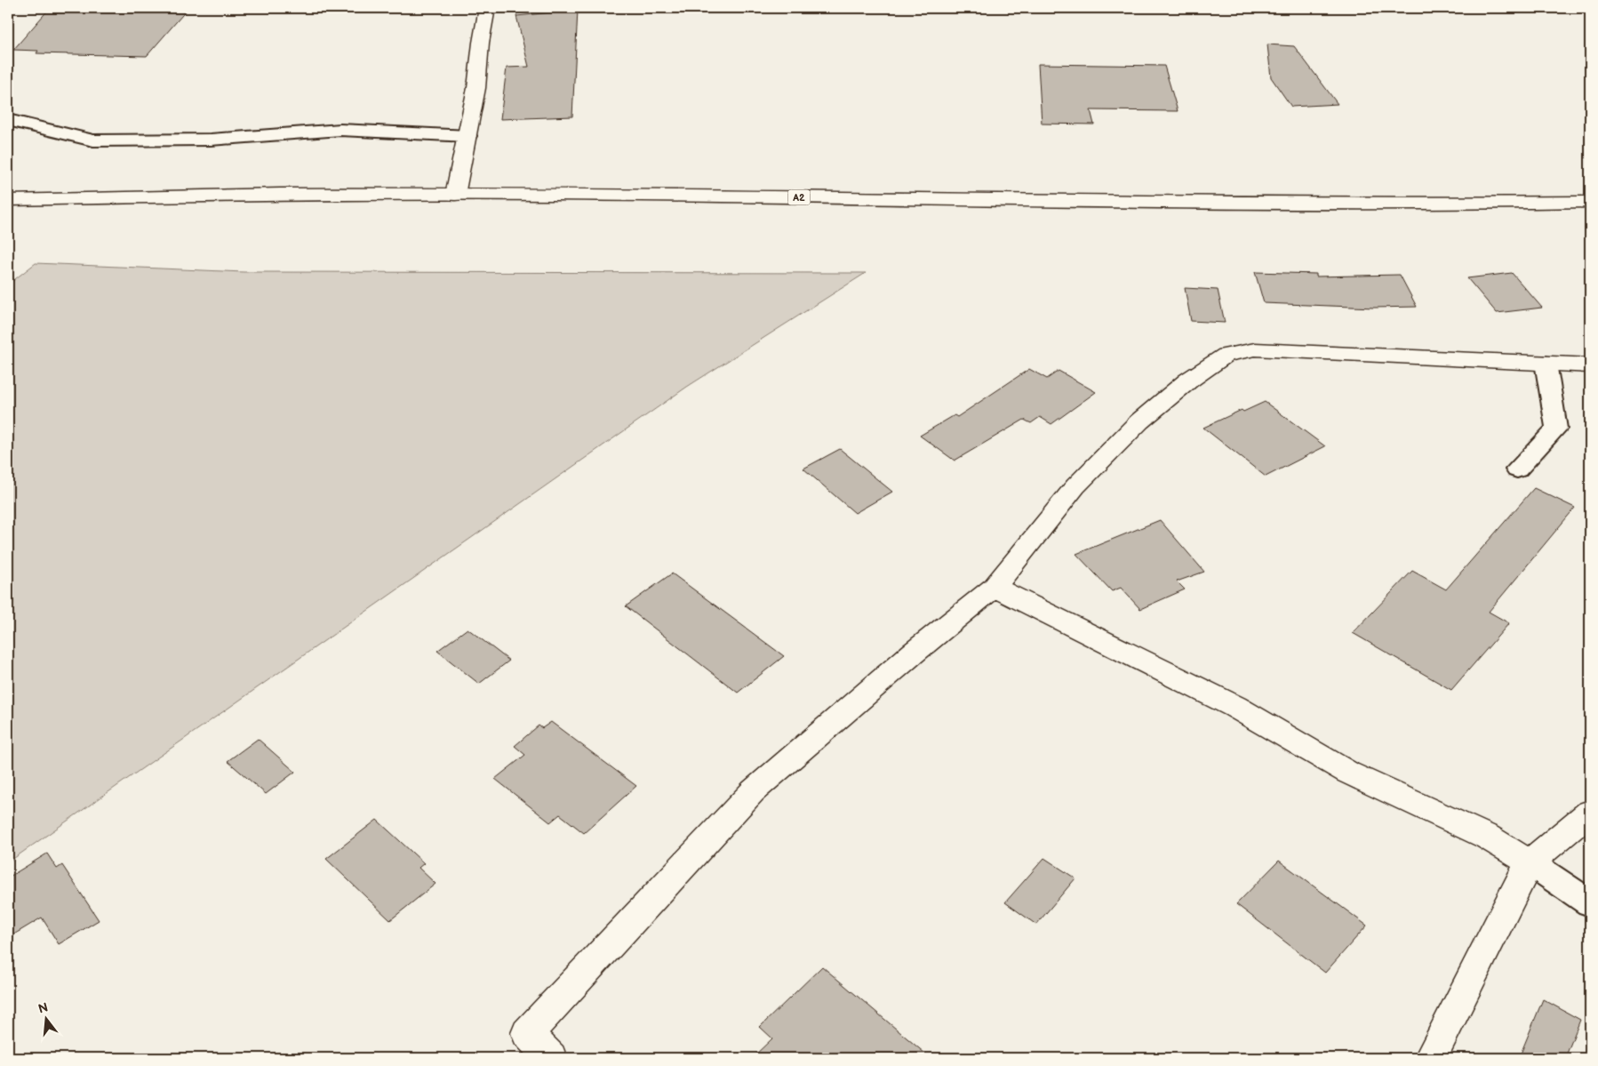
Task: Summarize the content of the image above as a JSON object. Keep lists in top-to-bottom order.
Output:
{
  "streets": {
    "street": ["A2"]
  },
  "north": "top"
}
